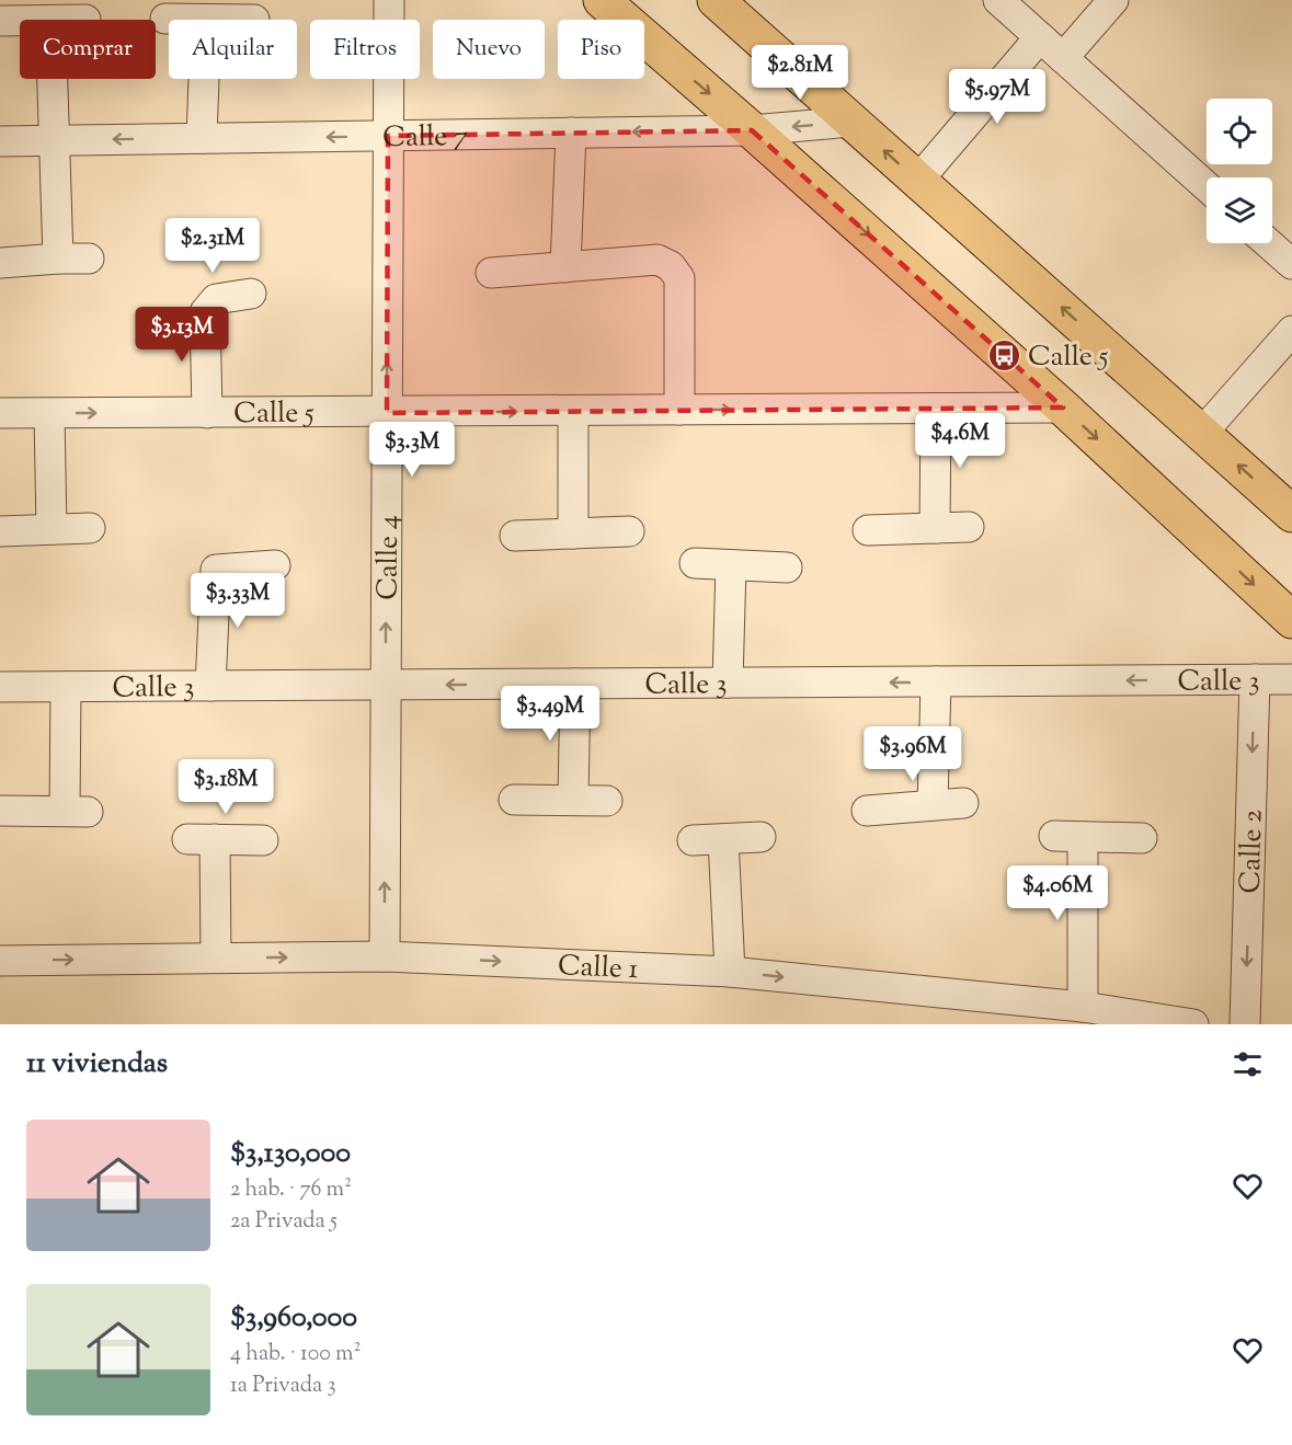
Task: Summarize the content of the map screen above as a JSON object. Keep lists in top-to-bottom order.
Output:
{
  "streets": {
    "street": [
      "Calle 7",
      "Calle 5",
      "Calle 4",
      "Calle 3",
      "Calle 2",
      "Calle 1"
    ]
  },
  "crossings": [
    ["Calle 7", "Calle 4"],
    ["Calle 5", "Calle 4"],
    ["Calle 4", "Calle 3"],
    ["Calle 4", "Calle 1"],
    ["Calle 3", "Calle 2"]
  ],
  "one_way": ["Calle 7", "Calle 2", "Calle 1"],
  "places": {
    "bus stop": ["Calle 5"]
  },
  "page": {
    "chip": [
      "Comprar",
      "Alquilar",
      "Filtros",
      "Nuevo",
      "Piso"
    ],
    "price": [
      "$2.81M",
      "$5.97M",
      "$2.31M",
      "$3.13M",
      "$4.6M",
      "$3.3M",
      "$3.33M",
      "$3.49M",
      "$3.96M",
      "$3.18M",
      "$4.06M"
    ],
    "heading": "11 viviendas",
    "list": [
      {
        "name": "$3,130,000",
        "note": "2 hab. · 76 m² · 2a Privada 5"
      },
      {
        "name": "$3,960,000",
        "note": "4 hab. · 100 m² · 1a Privada 3"
      }
    ]
  }
}
